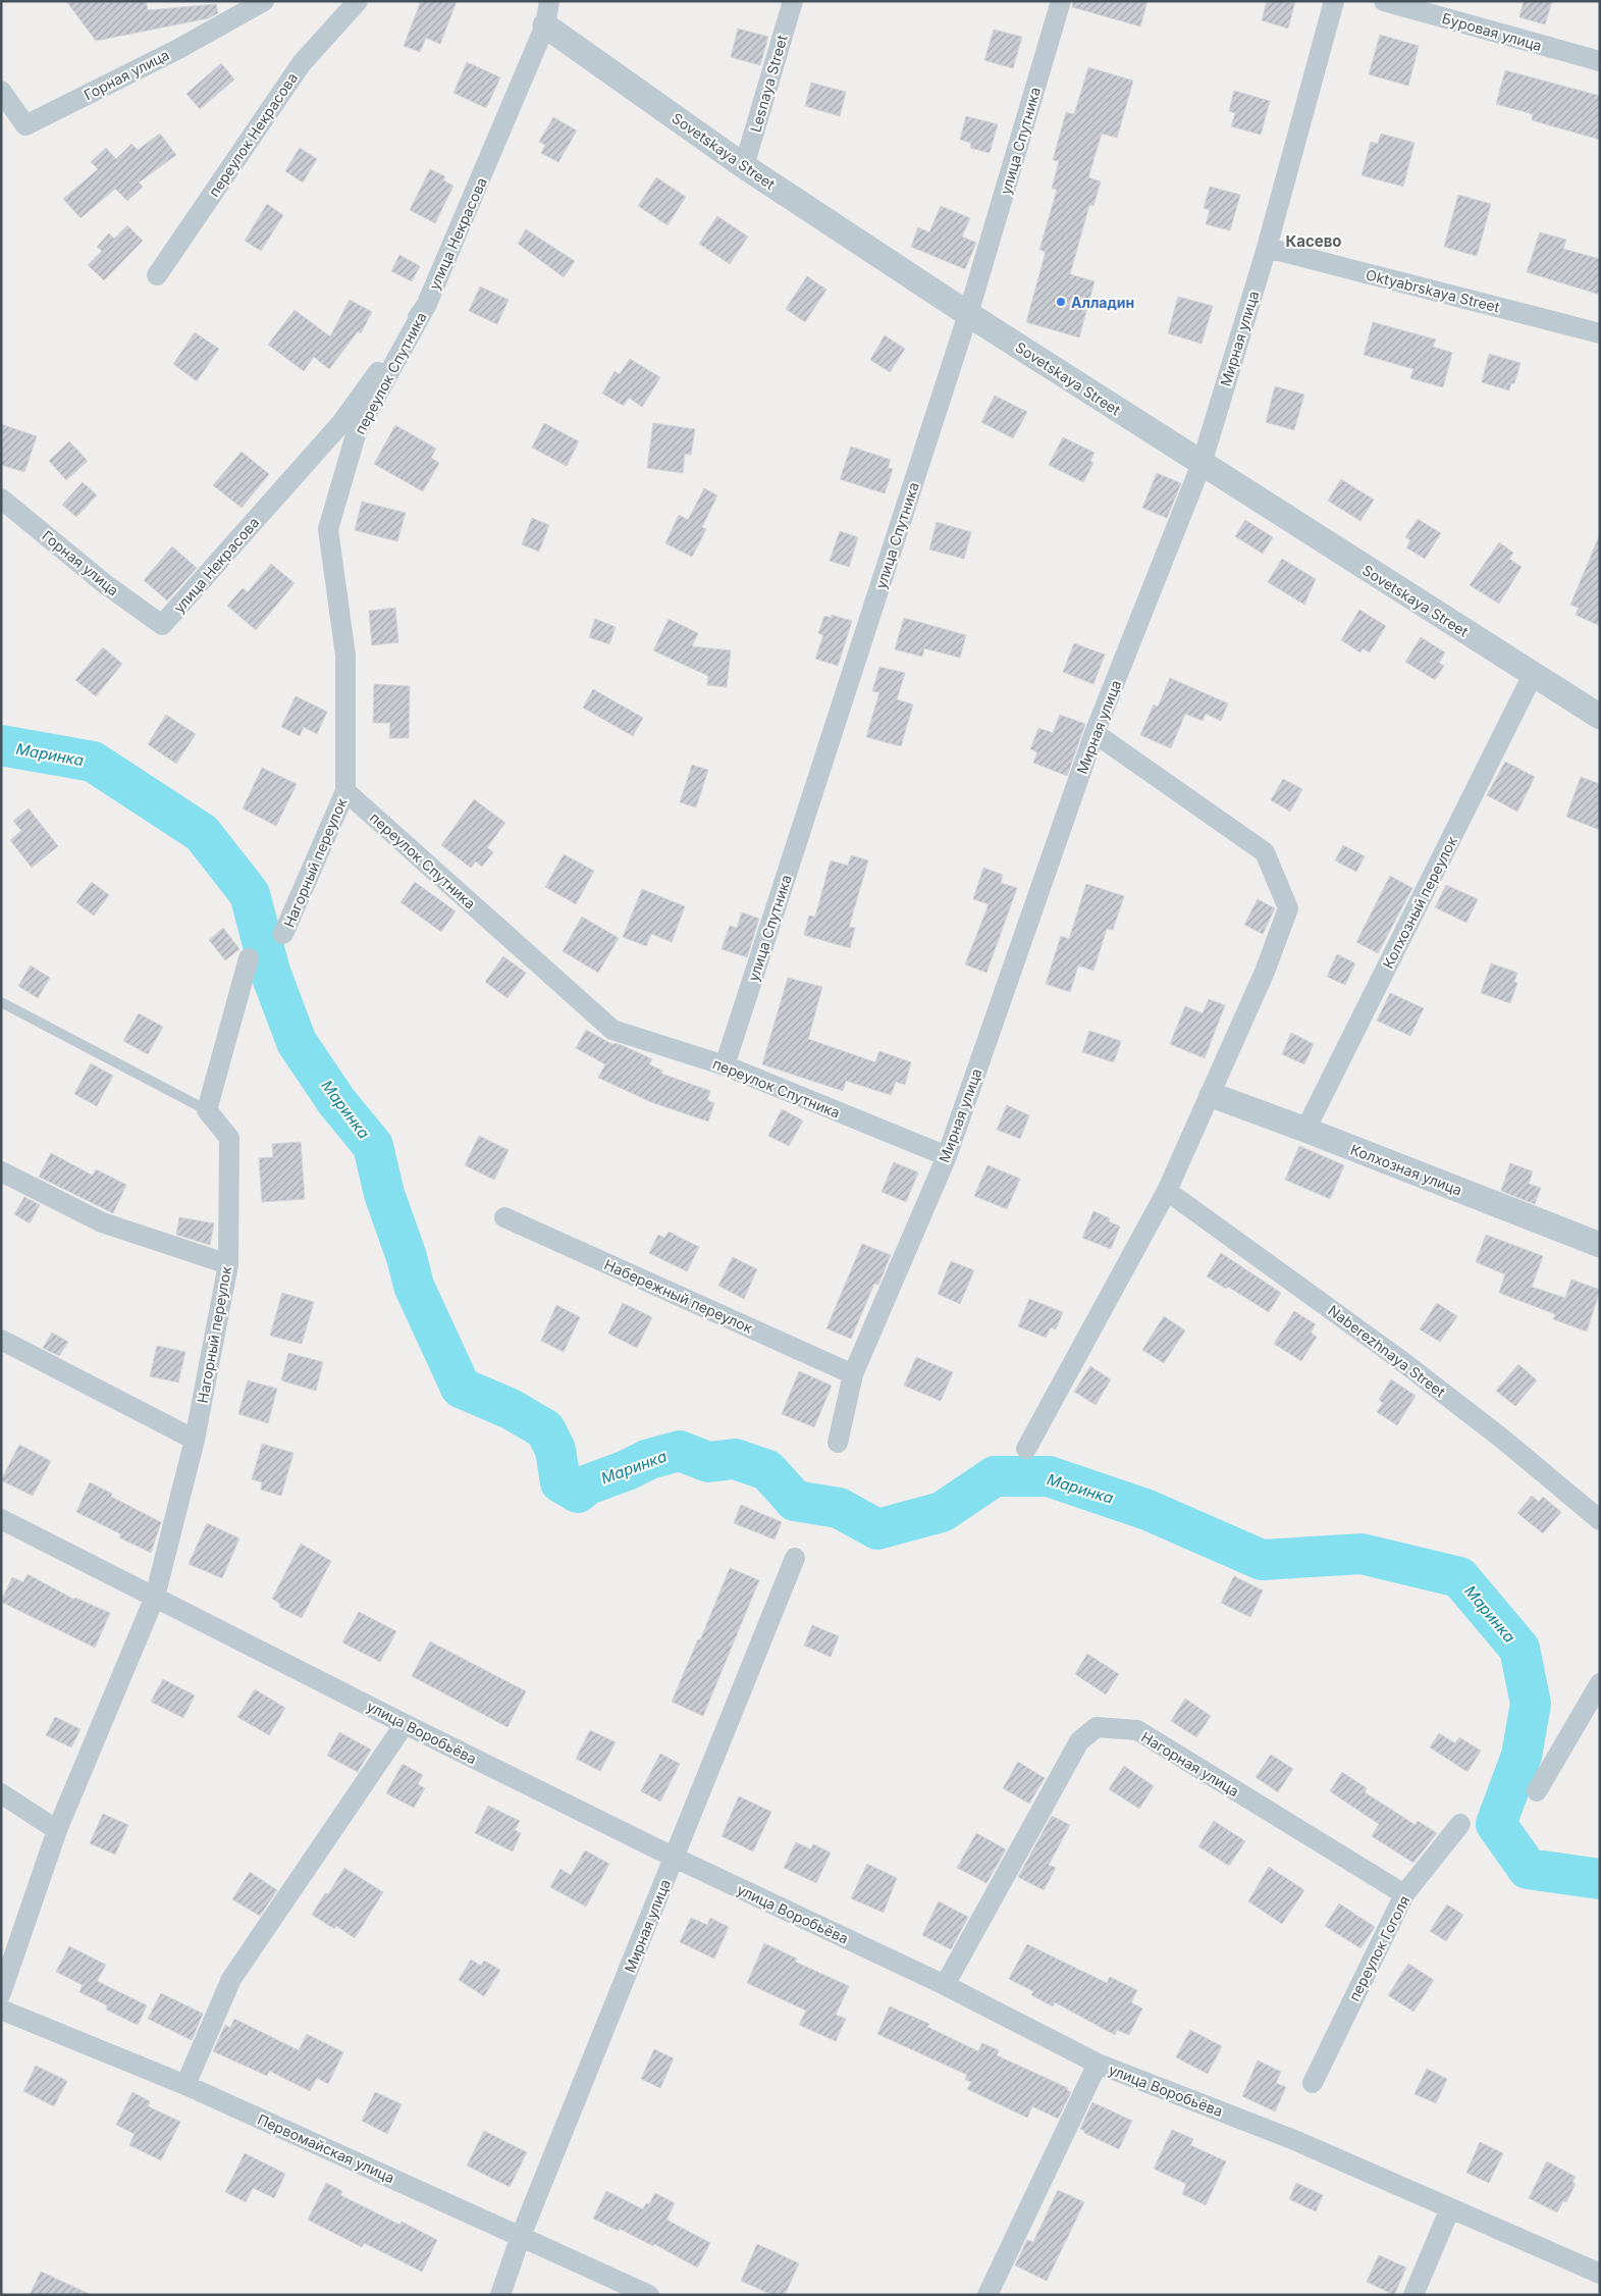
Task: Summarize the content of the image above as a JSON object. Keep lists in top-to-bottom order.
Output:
{
  "streets": {
    "street": [
      "Буровая улица",
      "Горная улица",
      "Lesnaya Street",
      "переулок Некрасова",
      "улица Спутника",
      "Sovetskaya Street",
      "улица Некрасова",
      "Oktyabrskaya Street",
      "Мирная улица",
      "переулок Спутника",
      "Нагорный переулок",
      "Колхозный переулок",
      "Колхозная улица",
      "Набережный переулок",
      "Naberezhnaya Street",
      "улица Воробьёва",
      "Нагорная улица",
      "переулок Гоголя",
      "Первомайская улица"
    ]
  },
  "crossings": [
    ["Горная улица", "улица Некрасова"],
    ["Lesnaya Street", "Sovetskaya Street"],
    ["улица Спутника", "Sovetskaya Street"],
    ["улица Спутника", "переулок Спутника"],
    ["Sovetskaya Street", "улица Некрасова"],
    ["Sovetskaya Street", "Мирная улица"],
    ["Sovetskaya Street", "Колхозный переулок"],
    ["улица Некрасова", "переулок Спутника"],
    ["Oktyabrskaya Street", "Мирная улица"],
    ["Мирная улица", "переулок Спутника"],
    ["Мирная улица", "Набережный переулок"],
    ["Мирная улица", "улица Воробьёва"],
    ["Мирная улица", "Первомайская улица"],
    ["переулок Спутника", "Нагорный переулок"],
    ["Нагорный переулок", "улица Воробьёва"],
    ["Колхозный переулок", "Колхозная улица"],
    ["улица Воробьёва", "Нагорная улица"],
    ["Нагорная улица", "переулок Гоголя"]
  ],
  "districts": ["Касево"],
  "water": ["Маринка"],
  "places": ["Алладин"]
}
